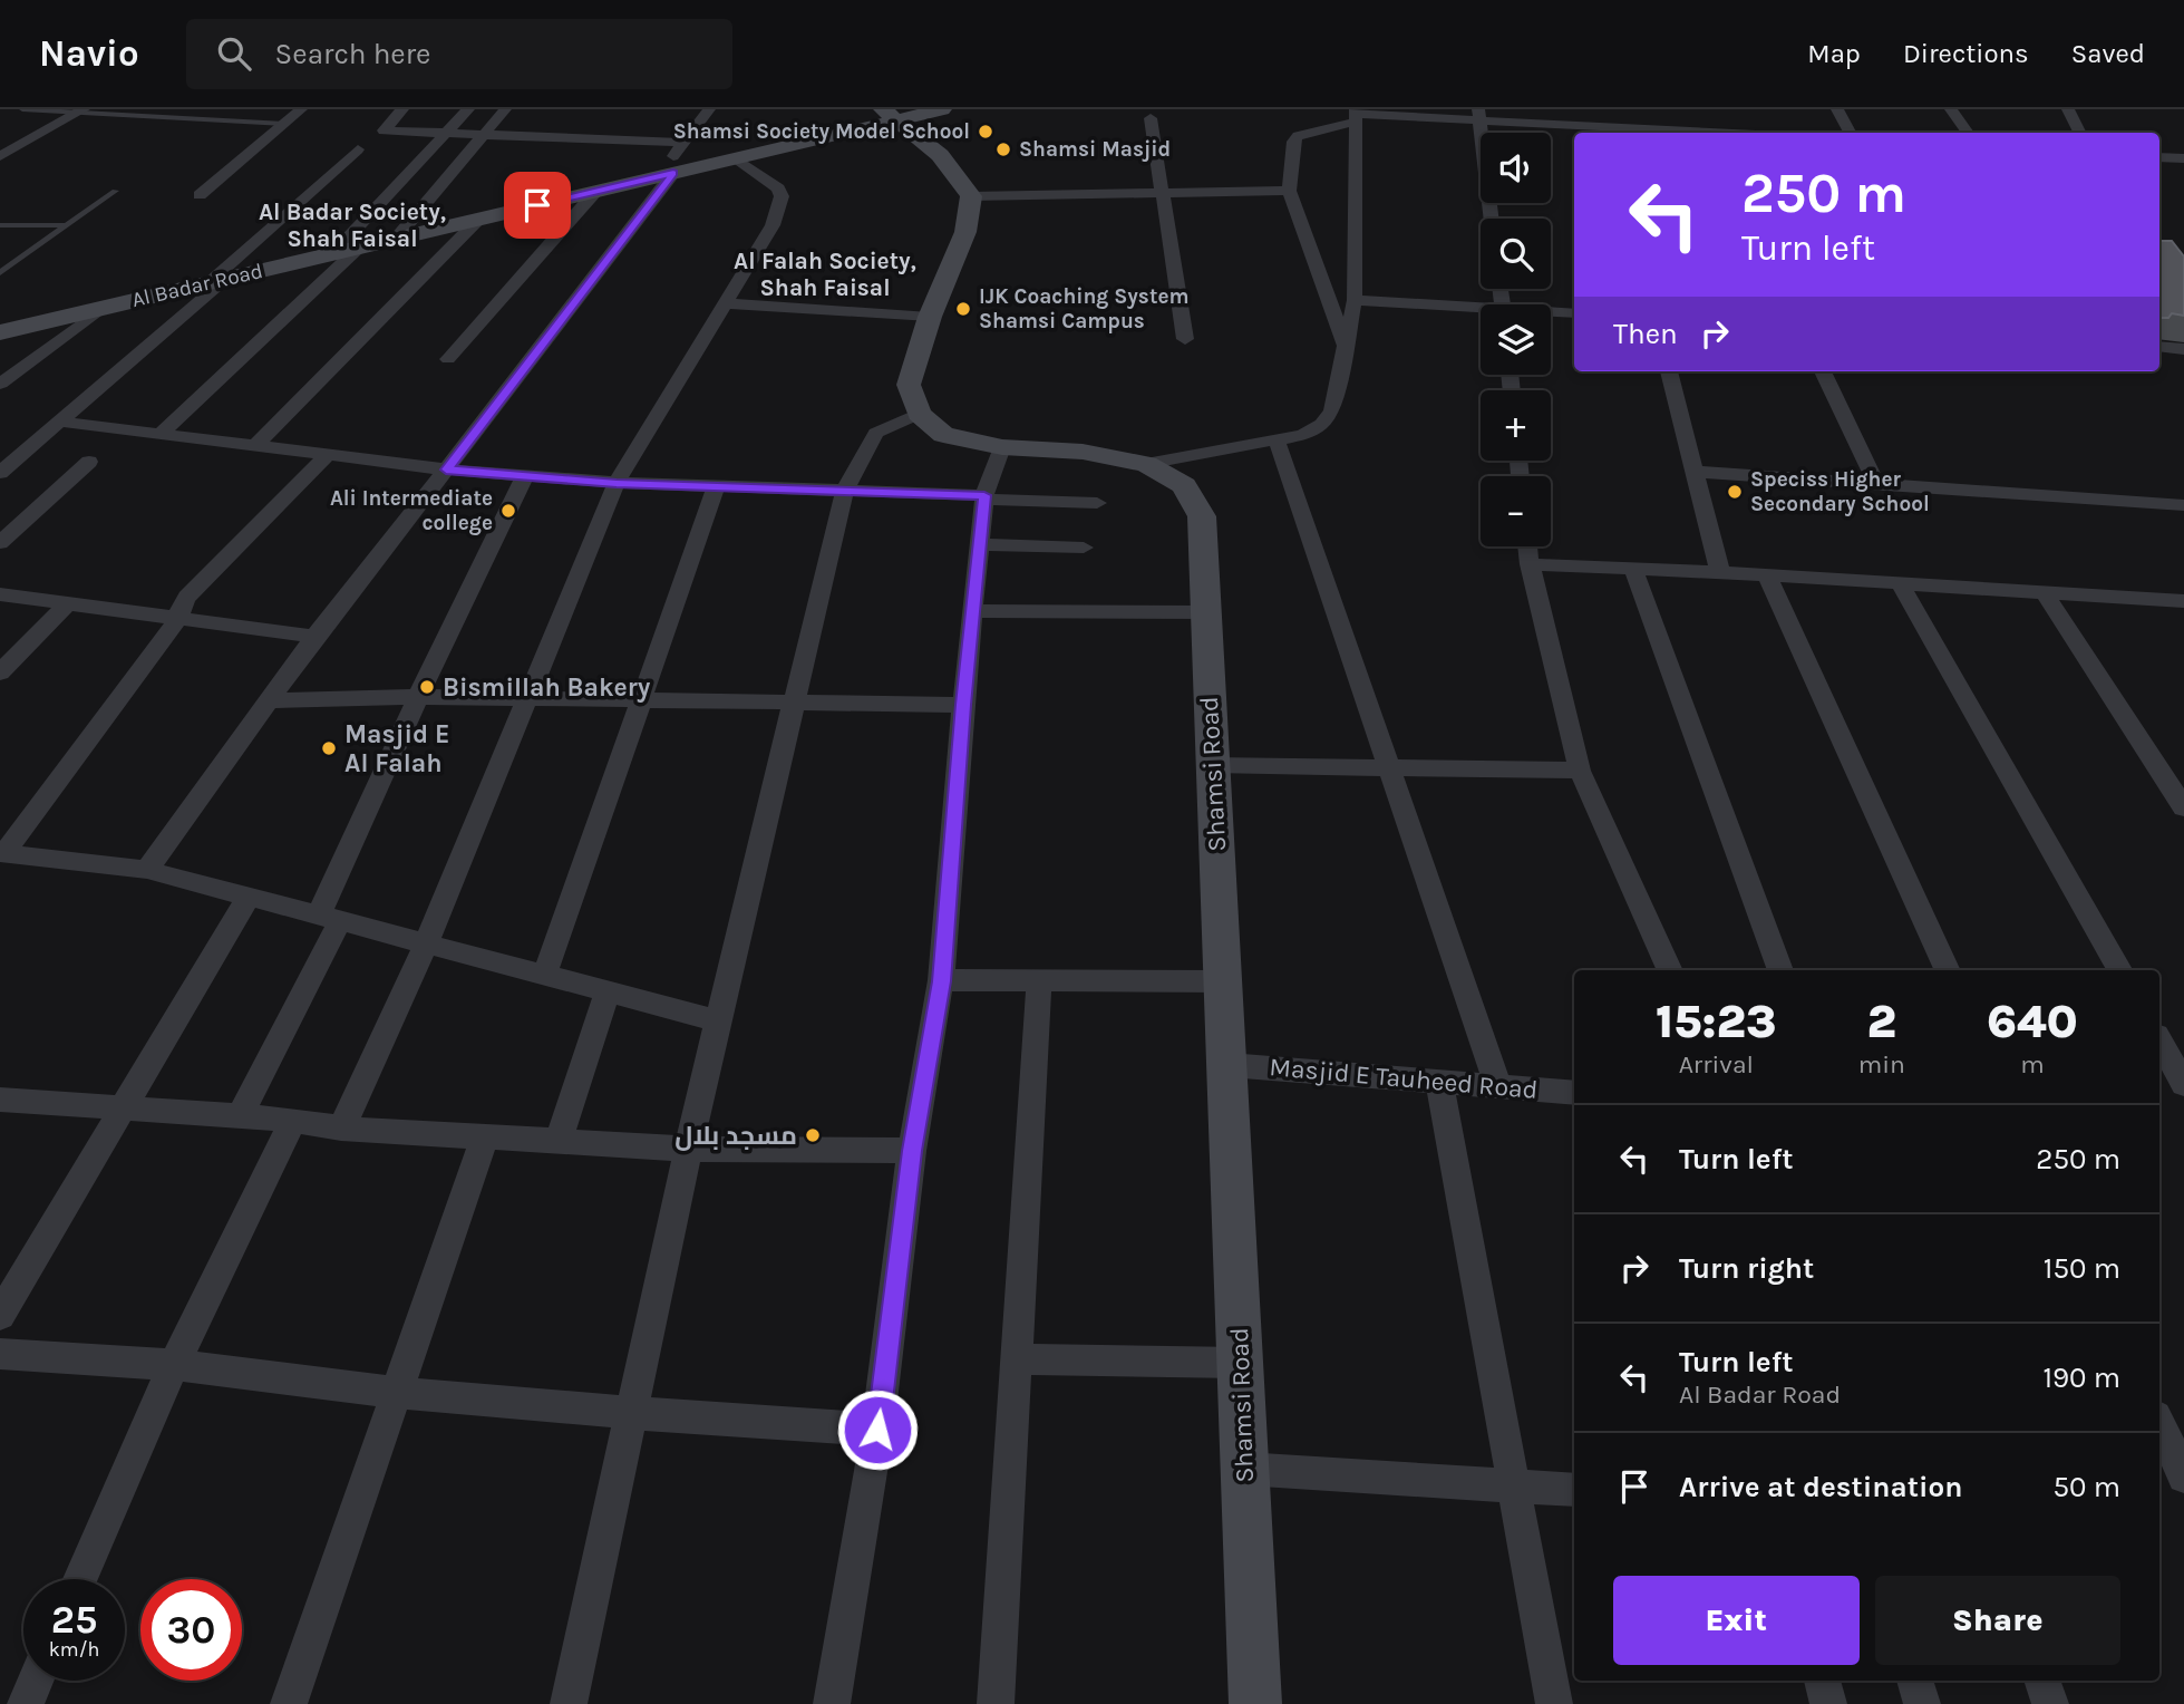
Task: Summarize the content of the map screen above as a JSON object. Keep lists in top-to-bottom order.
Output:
{
  "streets": {
    "street": ["Al Badar Road", "Shamsi Road", "Masjid E Tauheed Road"]
  },
  "crossings": [
    ["Shamsi Road", "Masjid E Tauheed Road"]
  ],
  "districts": ["Al Badar Society, Shah Faisal", "Al Falah Society, Shah Faisal"],
  "places": [
    "Shamsi Society Model School",
    "Shamsi Masjid",
    "IJK Coaching System Shamsi Campus",
    "Speciss Higher Secondary School",
    "Ali Intermediate college",
    "Bismillah Bakery",
    "Masjid E Al Falah",
    "مسجد بلال"
  ],
  "page": {
    "header": "Navio",
    "search": "Search here",
    "nav": ["Map", "Directions", "Saved"],
    "map_buttons": ["+", "−"],
    "turn": ["250 m", "Turn left"],
    "then": "Then",
    "eta": [
      "15:23",
      "Arrival",
      "2",
      "min",
      "640",
      "m"
    ],
    "list": [
      {
        "name": "Turn left",
        "value": "250 m"
      },
      {
        "name": "Turn right",
        "value": "150 m"
      },
      {
        "name": "Turn left",
        "note": "Al Badar Road",
        "value": "190 m"
      },
      {
        "name": "Arrive at destination",
        "value": "50 m"
      }
    ],
    "buttons": ["Exit", "Share"],
    "speed": "25 km/h",
    "limit": "30"
  }
}
